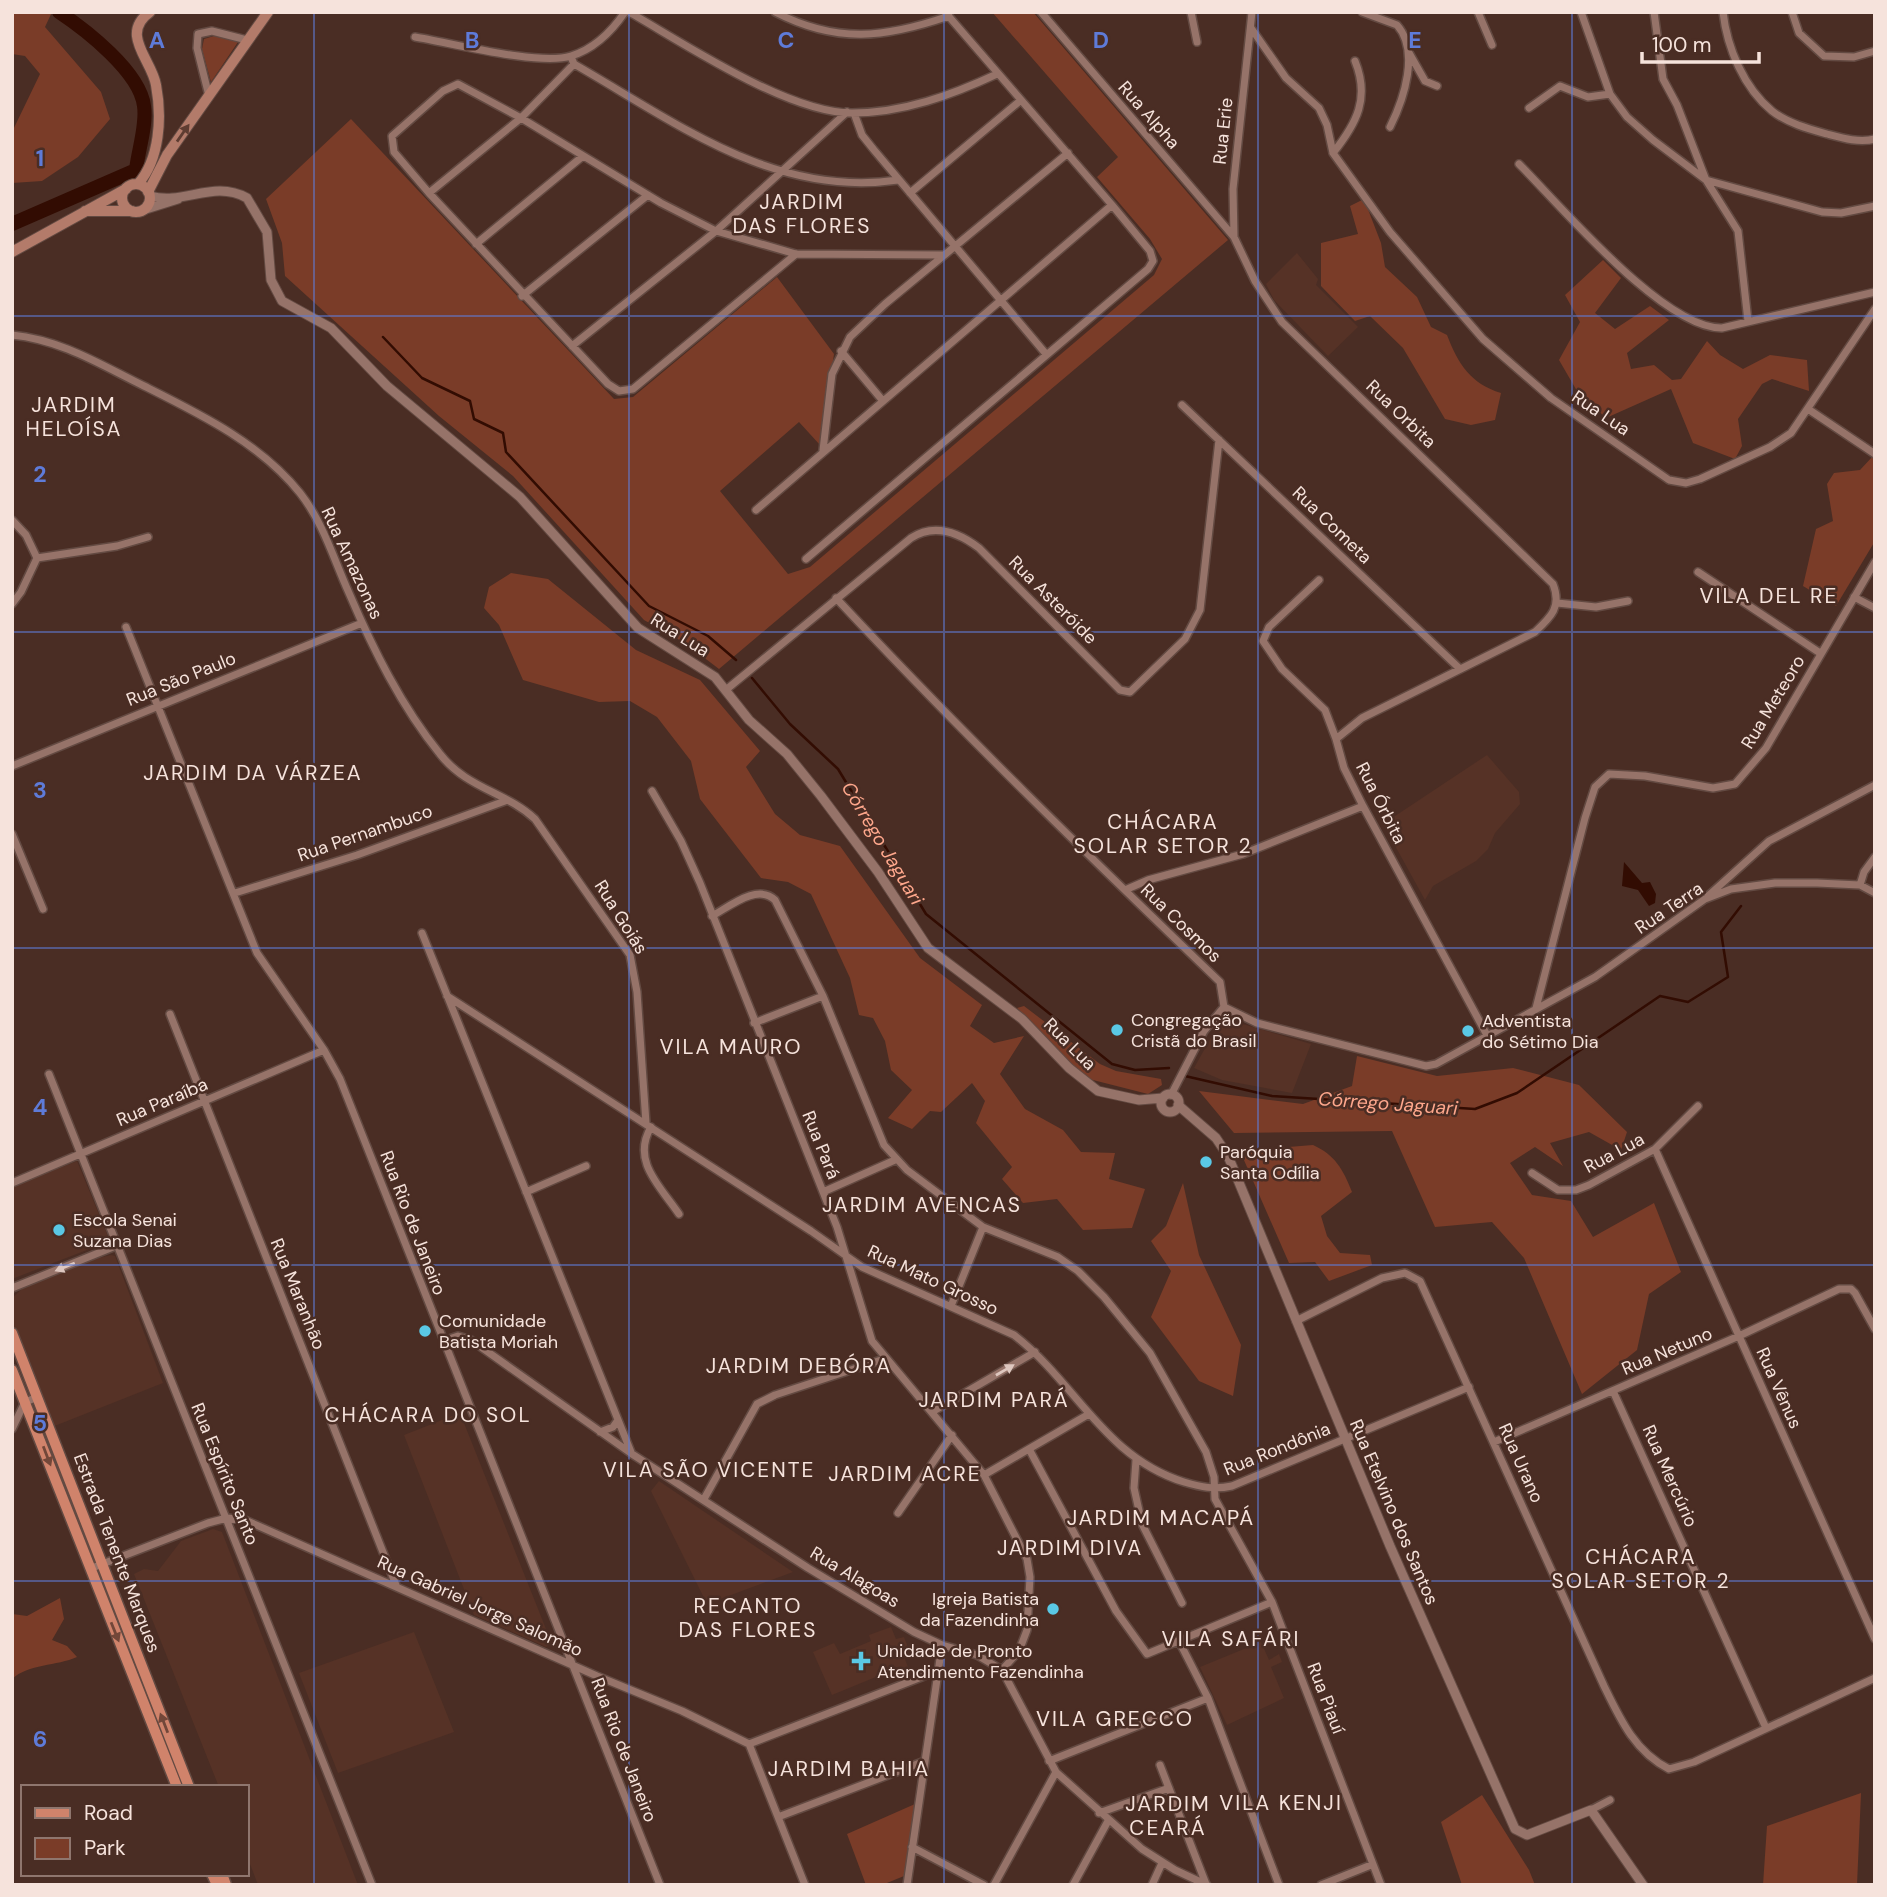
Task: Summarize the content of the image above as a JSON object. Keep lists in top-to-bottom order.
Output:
{
  "streets": {
    "main road": ["Estrada Tenente Marques"],
    "street": [
      "Rua Alpha",
      "Rua Erie",
      "Rua Lua",
      "Rua Orbita",
      "Rua Cometa",
      "Rua Amazonas",
      "Rua Asteróide",
      "Rua São Paulo",
      "Rua Meteoro",
      "Rua Órbita",
      "Rua Pernambuco",
      "Rua Terra",
      "Rua Goiás",
      "Rua Cosmos",
      "Rua Paraíba",
      "Rua Pará",
      "Rua Rio de Janeiro",
      "Rua Mato Grosso",
      "Rua Maranhão",
      "Rua Netuno",
      "Rua Vênus",
      "Rua Rondônia",
      "Rua Urano",
      "Rua Espírito Santo",
      "Rua Mercúrio",
      "Rua Etelvino dos Santos",
      "Rua Alagoas",
      "Rua Gabriel Jorge Salomão",
      "Rua Piauí"
    ]
  },
  "crossings": [
    ["Rua Alpha", "Rua Erie"],
    ["Rua Alpha", "Rua Orbita"],
    ["Rua Erie", "Rua Orbita"],
    ["Rua Lua", "Rua Asteróide"],
    ["Rua Lua", "Rua Vênus"],
    ["Rua Lua", "Rua Etelvino dos Santos"],
    ["Rua Cometa", "Rua Asteróide"],
    ["Rua Amazonas", "Rua São Paulo"],
    ["Rua Amazonas", "Rua Pernambuco"],
    ["Rua Amazonas", "Rua Goiás"],
    ["Rua Asteróide", "Rua Cosmos"],
    ["Rua São Paulo", "Rua Rio de Janeiro"],
    ["Rua Meteoro", "Rua Terra"],
    ["Rua Pernambuco", "Rua Goiás"],
    ["Rua Pernambuco", "Rua Rio de Janeiro"],
    ["Rua Goiás", "Rua Mato Grosso"],
    ["Rua Paraíba", "Rua Rio de Janeiro"],
    ["Rua Paraíba", "Rua Maranhão"],
    ["Rua Paraíba", "Rua Espírito Santo"],
    ["Rua Pará", "Rua Mato Grosso"],
    ["Rua Pará", "Rua Alagoas"],
    ["Rua Rio de Janeiro", "Rua Alagoas"],
    ["Rua Rio de Janeiro", "Rua Gabriel Jorge Salomão"],
    ["Rua Mato Grosso", "Rua Rondônia"],
    ["Rua Mato Grosso", "Rua Piauí"],
    ["Rua Maranhão", "Rua Gabriel Jorge Salomão"],
    ["Rua Netuno", "Rua Vênus"],
    ["Rua Netuno", "Rua Urano"],
    ["Rua Netuno", "Rua Mercúrio"],
    ["Rua Rondônia", "Rua Urano"],
    ["Rua Rondônia", "Rua Etelvino dos Santos"],
    ["Rua Rondônia", "Rua Piauí"],
    ["Rua Urano", "Rua Mercúrio"],
    ["Rua Urano", "Rua Etelvino dos Santos"],
    ["Rua Espírito Santo", "Rua Gabriel Jorge Salomão"]
  ],
  "districts": [
    "JARDIM DAS FLORES",
    "JARDIM HELOÍSA",
    "VILA DEL RE",
    "JARDIM DA VÁRZEA",
    "CHÁCARA SOLAR SETOR 2",
    "VILA MAURO",
    "JARDIM AVENCAS",
    "JARDIM DEBÓRA",
    "JARDIM PARÁ",
    "CHÁCARA DO SOL",
    "VILA SÃO VICENTE",
    "JARDIM ACRE",
    "JARDIM MACAPÁ",
    "JARDIM DIVA",
    "CHÁCARA SOLAR SETOR 2",
    "RECANTO DAS FLORES",
    "VILA SAFÁRI",
    "VILA GRECCO",
    "JARDIM BAHIA",
    "VILA KENJI",
    "JARDIM CEARÁ"
  ],
  "water": ["Córrego Jaguari"],
  "places": {
    "other": [
      "Congregação Cristã do Brasil",
      "Adventista do Sétimo Dia",
      "Paróquia Santa Odília",
      "Escola Senai Suzana Dias",
      "Comunidade Batista Moriah",
      "Igreja Batista da Fazendinha"
    ],
    "health": ["Unidade de Pronto Atendimento Fazendinha"]
  },
  "legend": ["Road", "Park"],
  "scale_bar": "100 m",
  "grid": {
    "columns": [
      "A",
      "B",
      "C",
      "D",
      "E"
    ],
    "rows": [
      "1",
      "2",
      "3",
      "4",
      "5",
      "6"
    ]
  }
}
